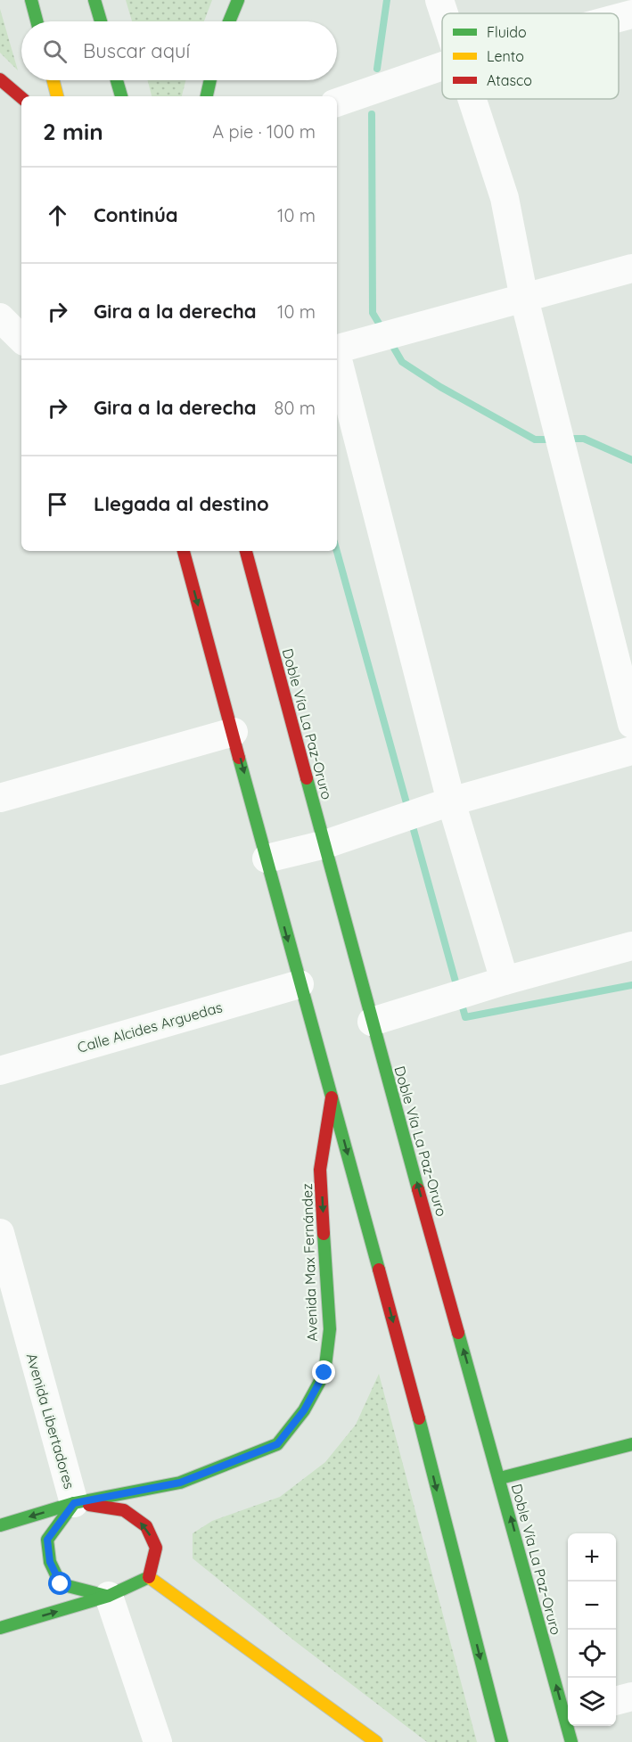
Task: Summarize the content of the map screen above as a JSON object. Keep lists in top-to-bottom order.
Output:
{
  "streets": {
    "main road": ["Doble Vía La Paz-Oruro", "Avenida Max Fernández", "Avenida Libertadores"],
    "street": ["Calle Alcides Arguedas"]
  },
  "crossings": [
    ["Avenida Max Fernández", "Avenida Libertadores"]
  ],
  "one_way": ["Avenida Max Fernández"],
  "legend": ["Fluido", "Lento", "Atasco"],
  "page": {
    "search": "Buscar aquí",
    "heading": ["2 min", "A pie · 100 m"],
    "list": [
      ["Continúa", "10 m"],
      ["Gira a la derecha", "10 m"],
      ["Gira a la derecha", "80 m"],
      "Llegada al destino"
    ],
    "map_buttons": ["+", "−"]
  }
}
